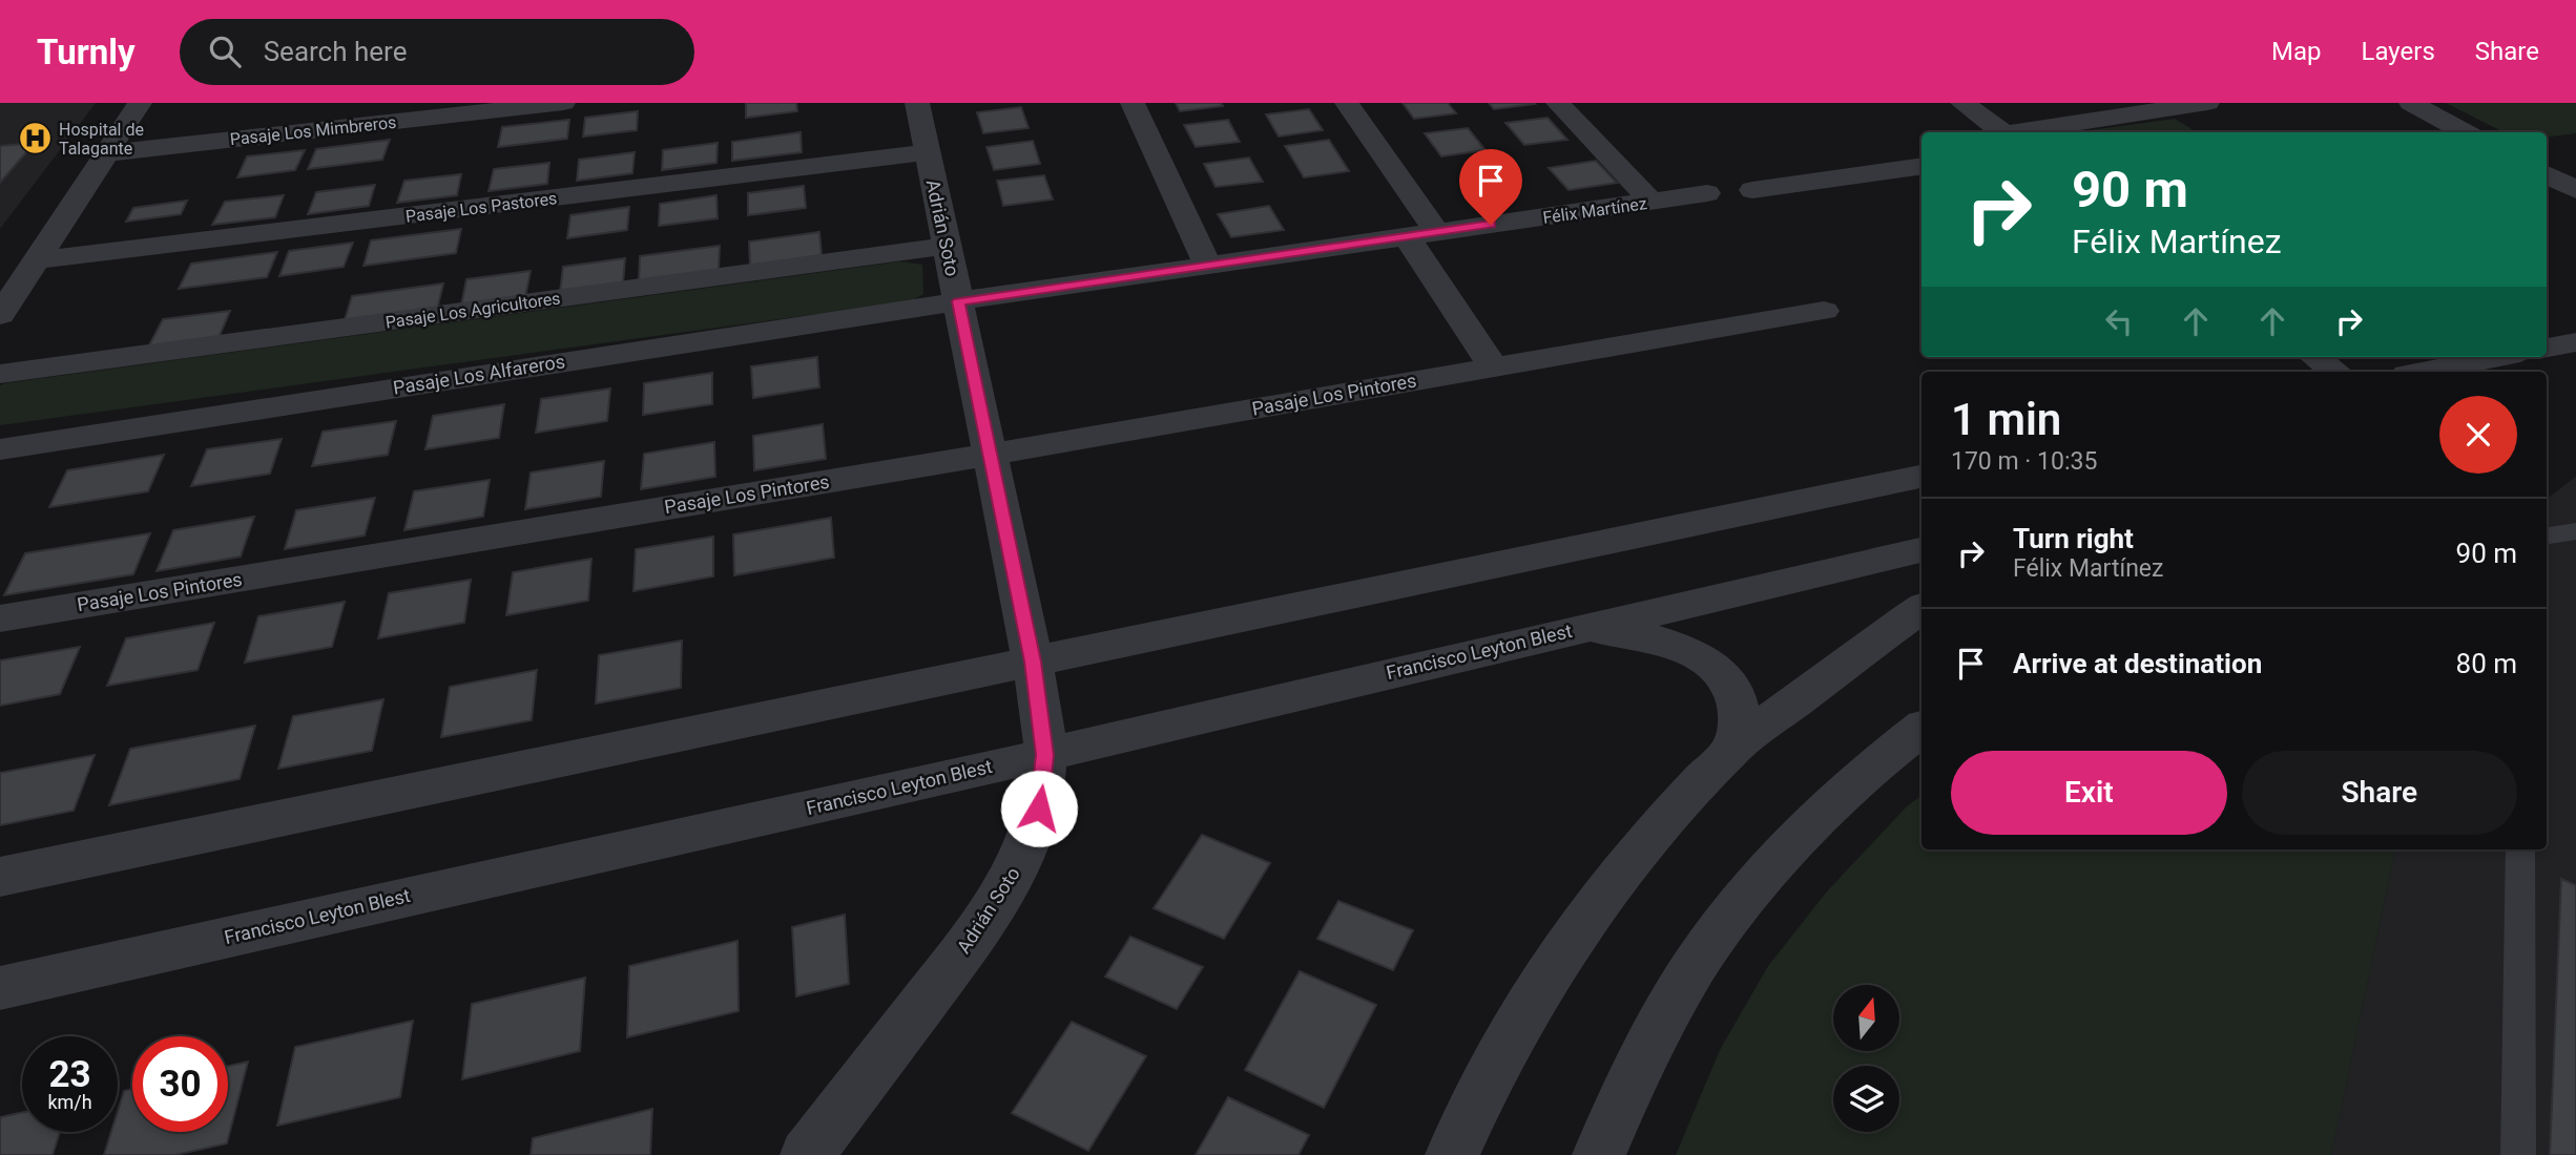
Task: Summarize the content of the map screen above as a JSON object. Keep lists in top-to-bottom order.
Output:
{
  "streets": {
    "street": [
      "Pasaje Los Mimbreros",
      "Pasaje Los Pastores",
      "Félix Martínez",
      "Adrián Soto",
      "Pasaje Los Agricultores",
      "Pasaje Los Alfareros",
      "Pasaje Los Pintores",
      "Francisco Leyton Blest"
    ]
  },
  "crossings": [
    ["Pasaje Los Pastores", "Adrián Soto"],
    ["Félix Martínez", "Adrián Soto"],
    ["Félix Martínez", "Pasaje Los Alfareros"],
    ["Adrián Soto", "Pasaje Los Agricultores"],
    ["Adrián Soto", "Pasaje Los Alfareros"],
    ["Adrián Soto", "Pasaje Los Pintores"],
    ["Adrián Soto", "Francisco Leyton Blest"]
  ],
  "places": {
    "hospital": ["Hospital de Talagante"]
  },
  "north": "top",
  "page": {
    "header": "Turnly",
    "search": "Search here",
    "nav": ["Map", "Layers", "Share"],
    "turn": ["90 m", "Félix Martínez"],
    "heading": ["1 min", "170 m · 10:35"],
    "list": [
      {
        "name": "Turn right",
        "note": "Félix Martínez",
        "value": "90 m"
      },
      {
        "name": "Arrive at destination",
        "value": "80 m"
      }
    ],
    "buttons": ["Exit", "Share"],
    "speed": "23 km/h",
    "limit": "30"
  }
}
